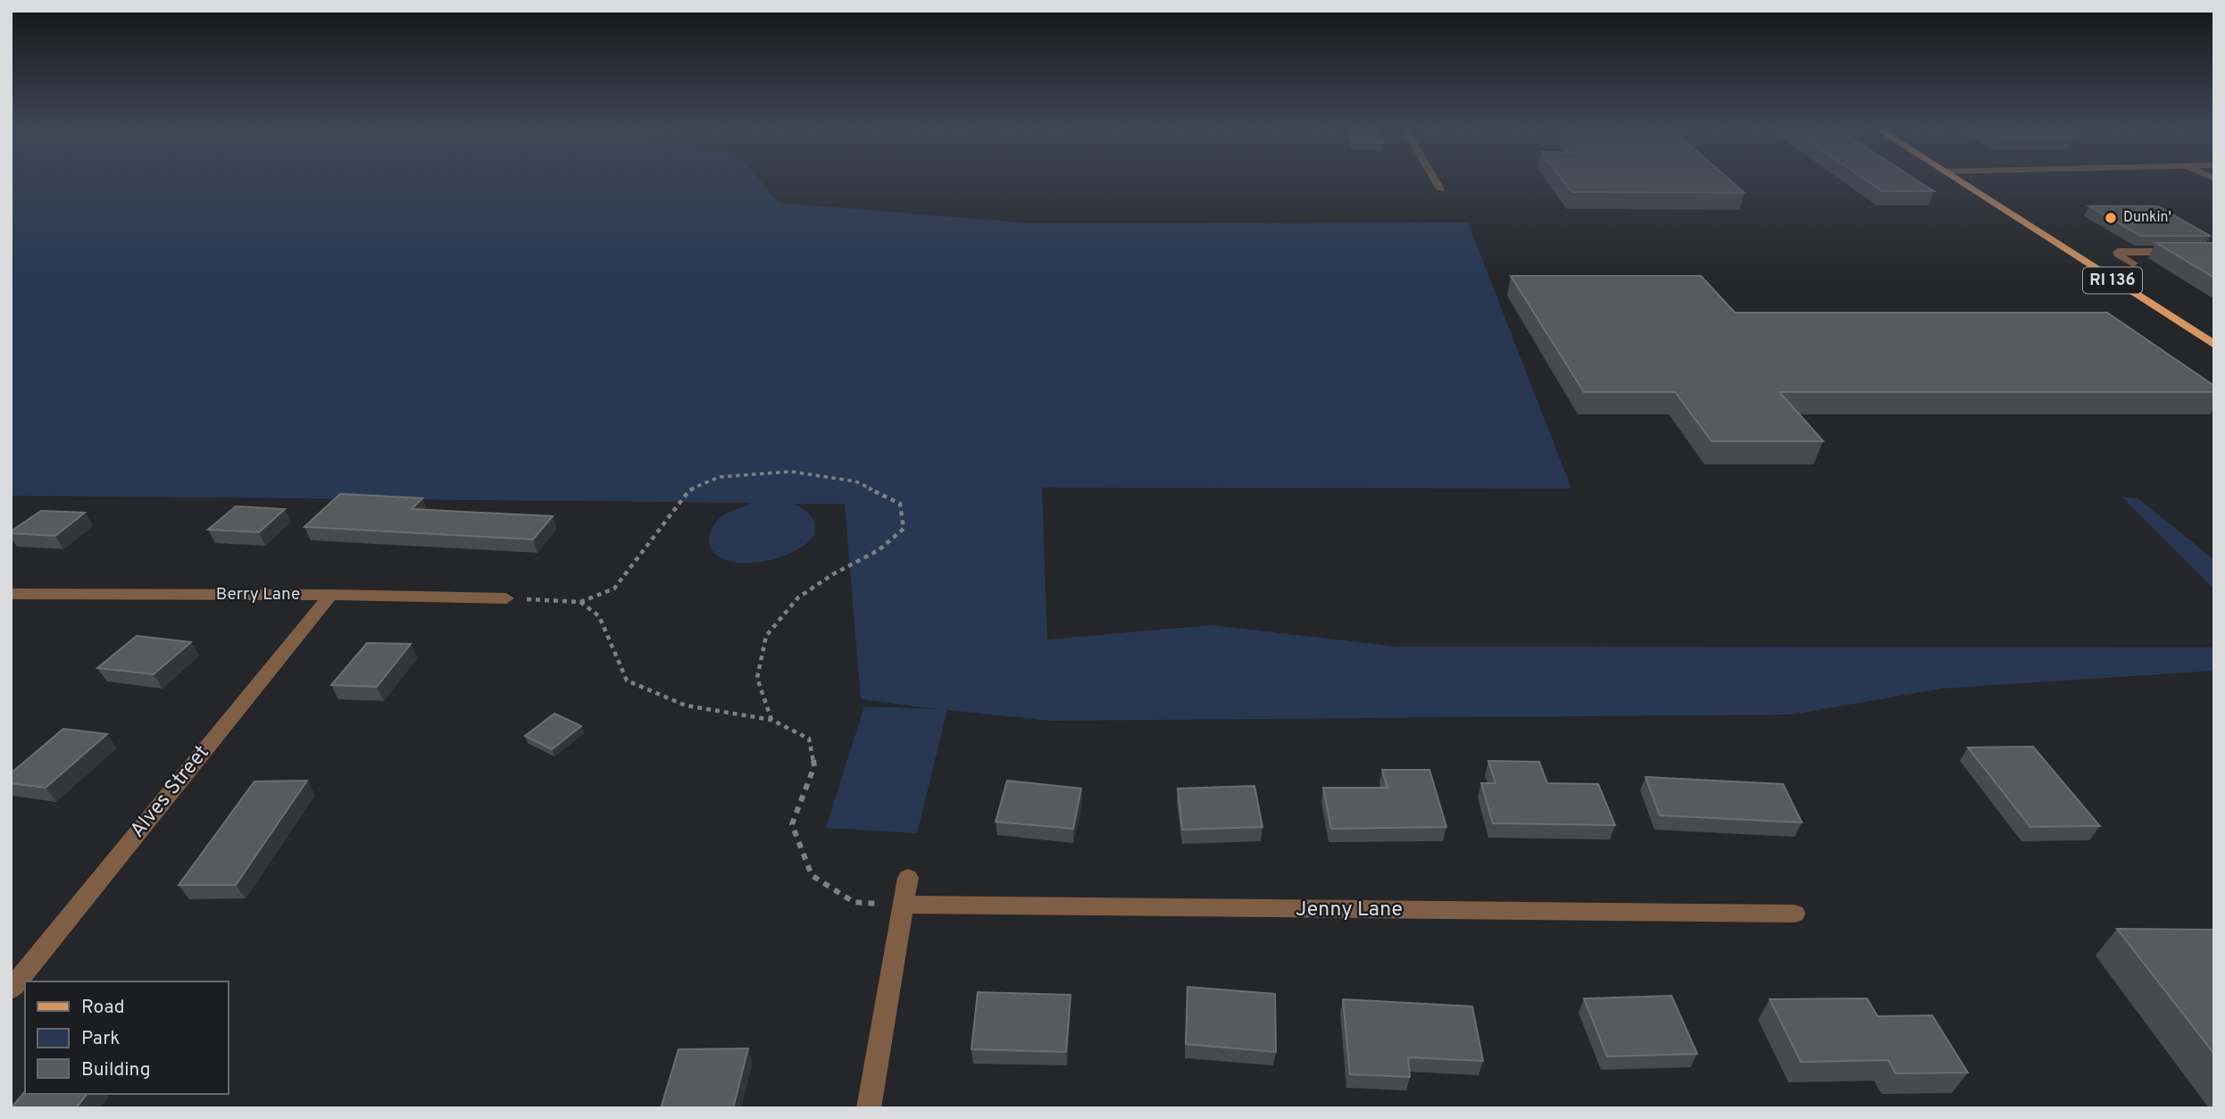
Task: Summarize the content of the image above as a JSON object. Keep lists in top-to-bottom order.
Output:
{
  "streets": {
    "main road": ["RI 136"],
    "street": ["Berry Lane", "Alves Street", "Jenny Lane"]
  },
  "crossings": [
    ["Berry Lane", "Alves Street"]
  ],
  "places": ["Dunkin'"],
  "legend": ["Road", "Park", "Building"]
}
